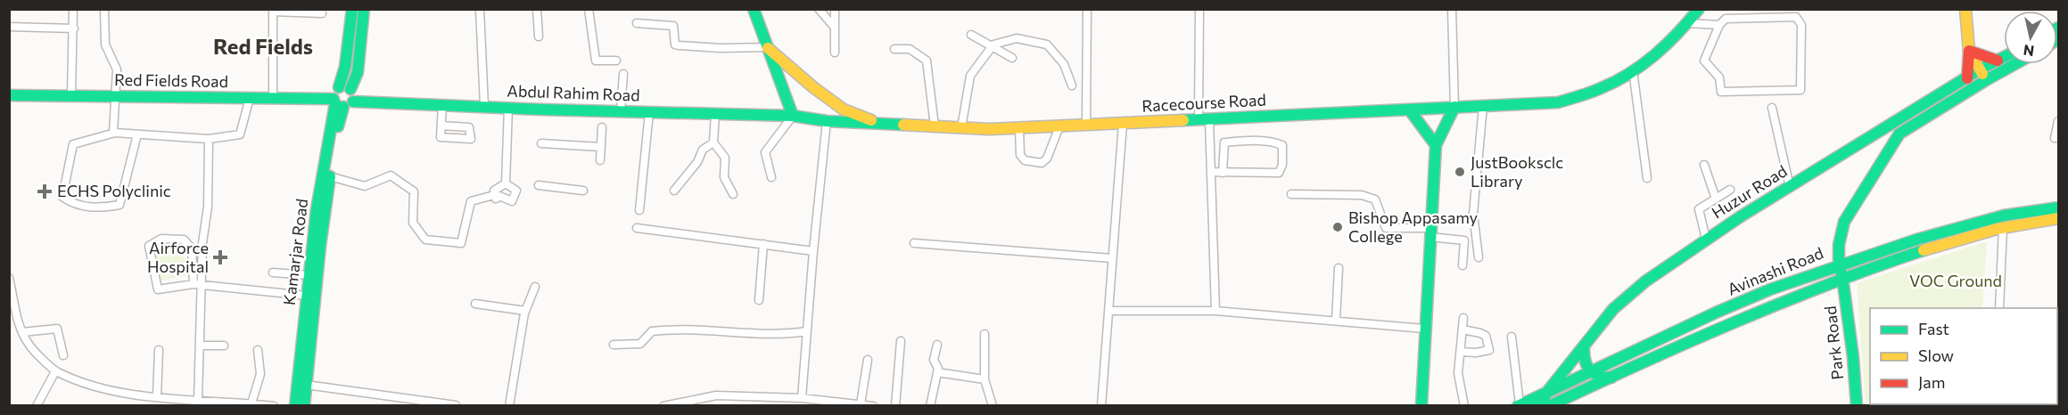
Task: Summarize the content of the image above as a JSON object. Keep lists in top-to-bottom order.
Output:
{
  "streets": {
    "main road": [
      "Red Fields Road",
      "Abdul Rahim Road",
      "Racecourse Road",
      "Huzur Road",
      "Kamarjar Road",
      "Avinashi Road",
      "Park Road"
    ]
  },
  "crossings": [
    ["Red Fields Road", "Abdul Rahim Road"],
    ["Red Fields Road", "Kamarjar Road"],
    ["Abdul Rahim Road", "Racecourse Road"],
    ["Abdul Rahim Road", "Kamarjar Road"],
    ["Huzur Road", "Avinashi Road"],
    ["Avinashi Road", "Park Road"]
  ],
  "districts": ["Red Fields"],
  "parks": ["VOC Ground"],
  "places": {
    "other": ["JustBooksclc Library", "Bishop Appasamy College"],
    "health": ["ECHS Polyclinic", "Airforce Hospital"]
  },
  "legend": ["Fast", "Slow", "Jam"],
  "north": "bottom"
}
